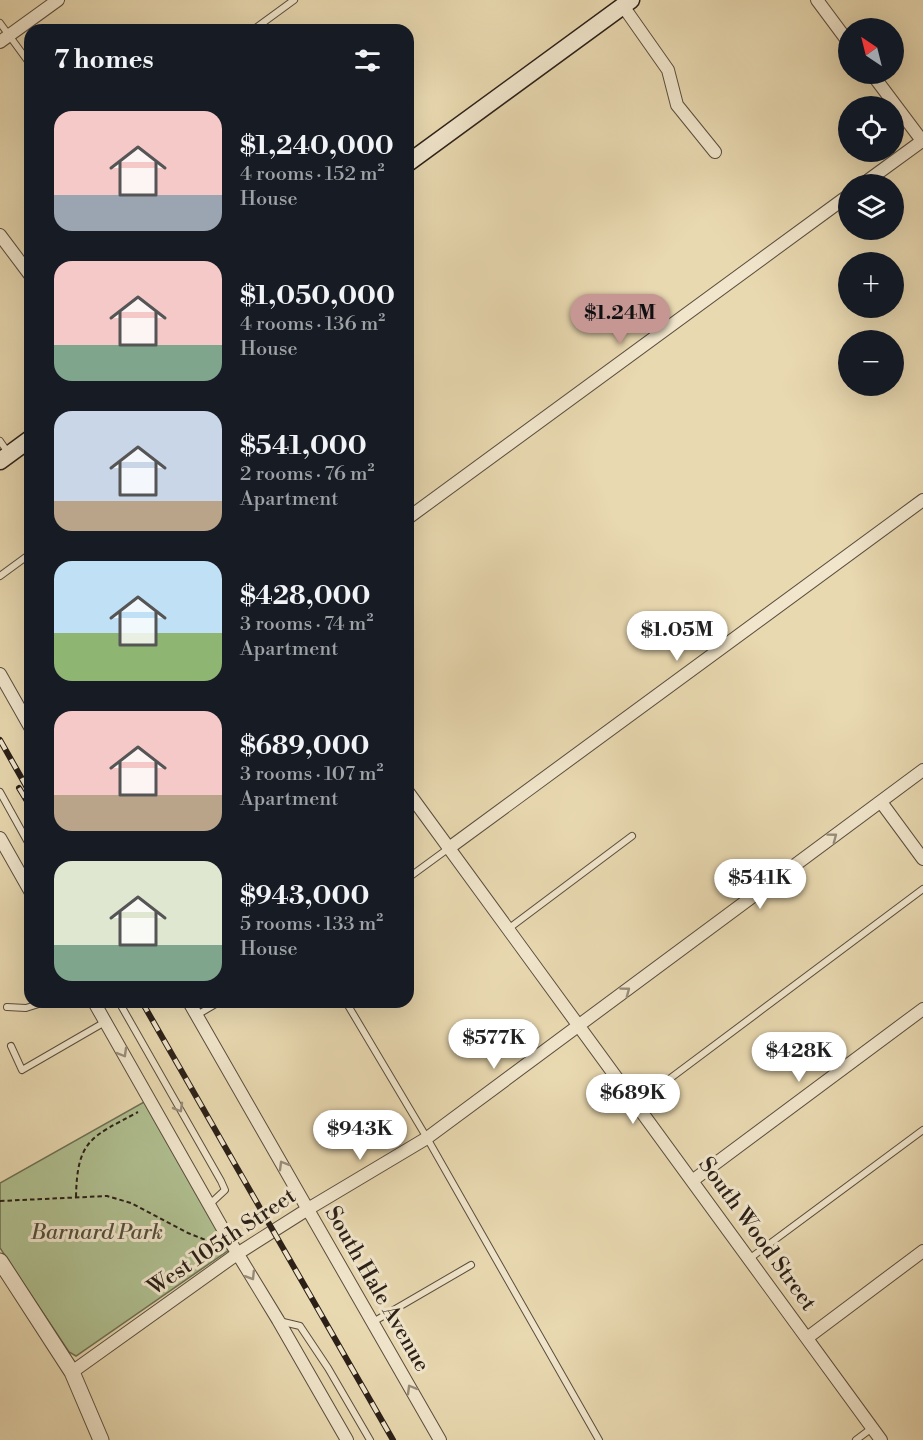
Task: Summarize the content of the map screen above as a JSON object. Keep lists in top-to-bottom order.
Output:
{
  "streets": {
    "street": ["South Wood Street", "West 105th Street", "South Hale Avenue"]
  },
  "crossings": [
    ["South Wood Street", "West 105th Street"],
    ["West 105th Street", "South Hale Avenue"]
  ],
  "one_way": ["West 105th Street"],
  "parks": ["Barnard Park"],
  "north": "top left",
  "page": {
    "map_buttons": ["+", "−"],
    "heading": "7 homes",
    "list": [
      {
        "name": "$1,240,000",
        "note": "4 rooms · 152 m² · House"
      },
      {
        "name": "$1,050,000",
        "note": "4 rooms · 136 m² · House"
      },
      {
        "name": "$541,000",
        "note": "2 rooms · 76 m² · Apartment"
      },
      {
        "name": "$428,000",
        "note": "3 rooms · 74 m² · Apartment"
      },
      {
        "name": "$689,000",
        "note": "3 rooms · 107 m² · Apartment"
      },
      {
        "name": "$943,000",
        "note": "5 rooms · 133 m² · House"
      }
    ],
    "price": [
      "$1.24M",
      "$1.05M",
      "$541K",
      "$577K",
      "$428K",
      "$689K",
      "$943K"
    ]
  }
}
